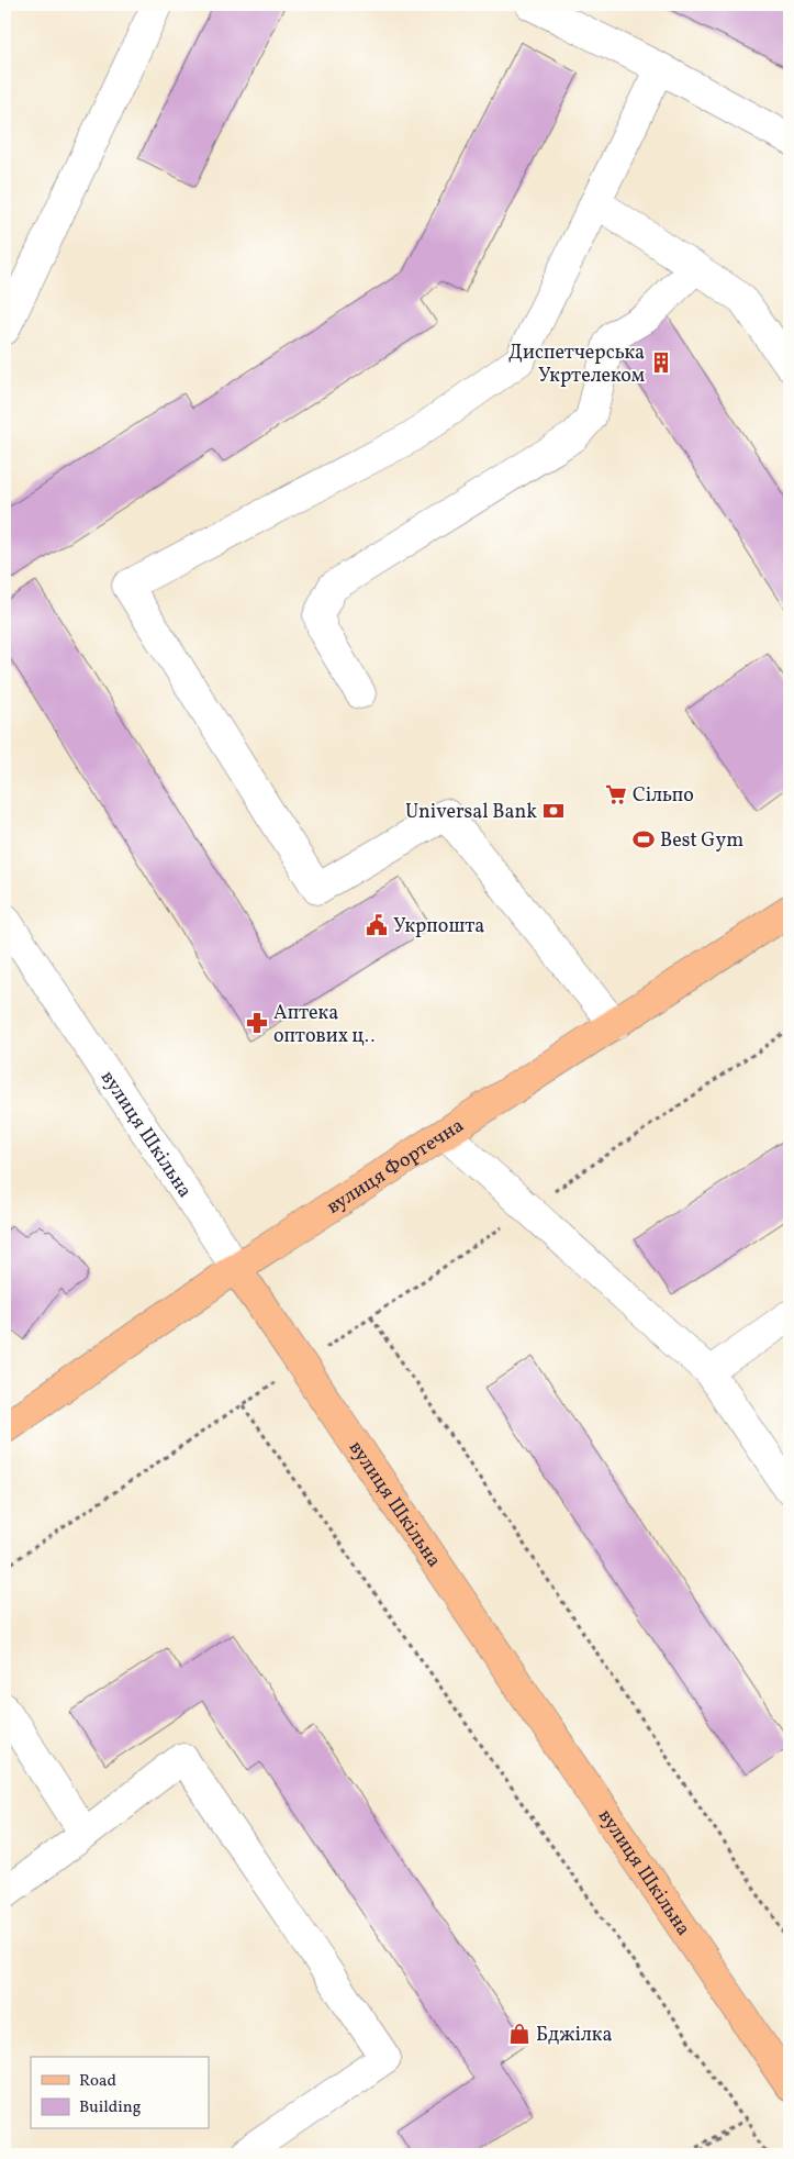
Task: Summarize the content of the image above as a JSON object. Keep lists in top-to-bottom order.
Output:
{
  "streets": {
    "main road": ["вулиця Шкільна", "вулиця Фортечна"]
  },
  "crossings": [
    ["вулиця Шкільна", "вулиця Фортечна"]
  ],
  "places": {
    "building": ["Диспетчерська Укртелеком"],
    "supermarket": ["Сільпо"],
    "bank": ["Universal Bank"],
    "sports": ["Best Gym"],
    "public building": ["Укрпошта"],
    "pharmacy": ["Аптека оптових ц‥"],
    "shop": ["Бджілка"]
  },
  "legend": ["Road", "Building"]
}
